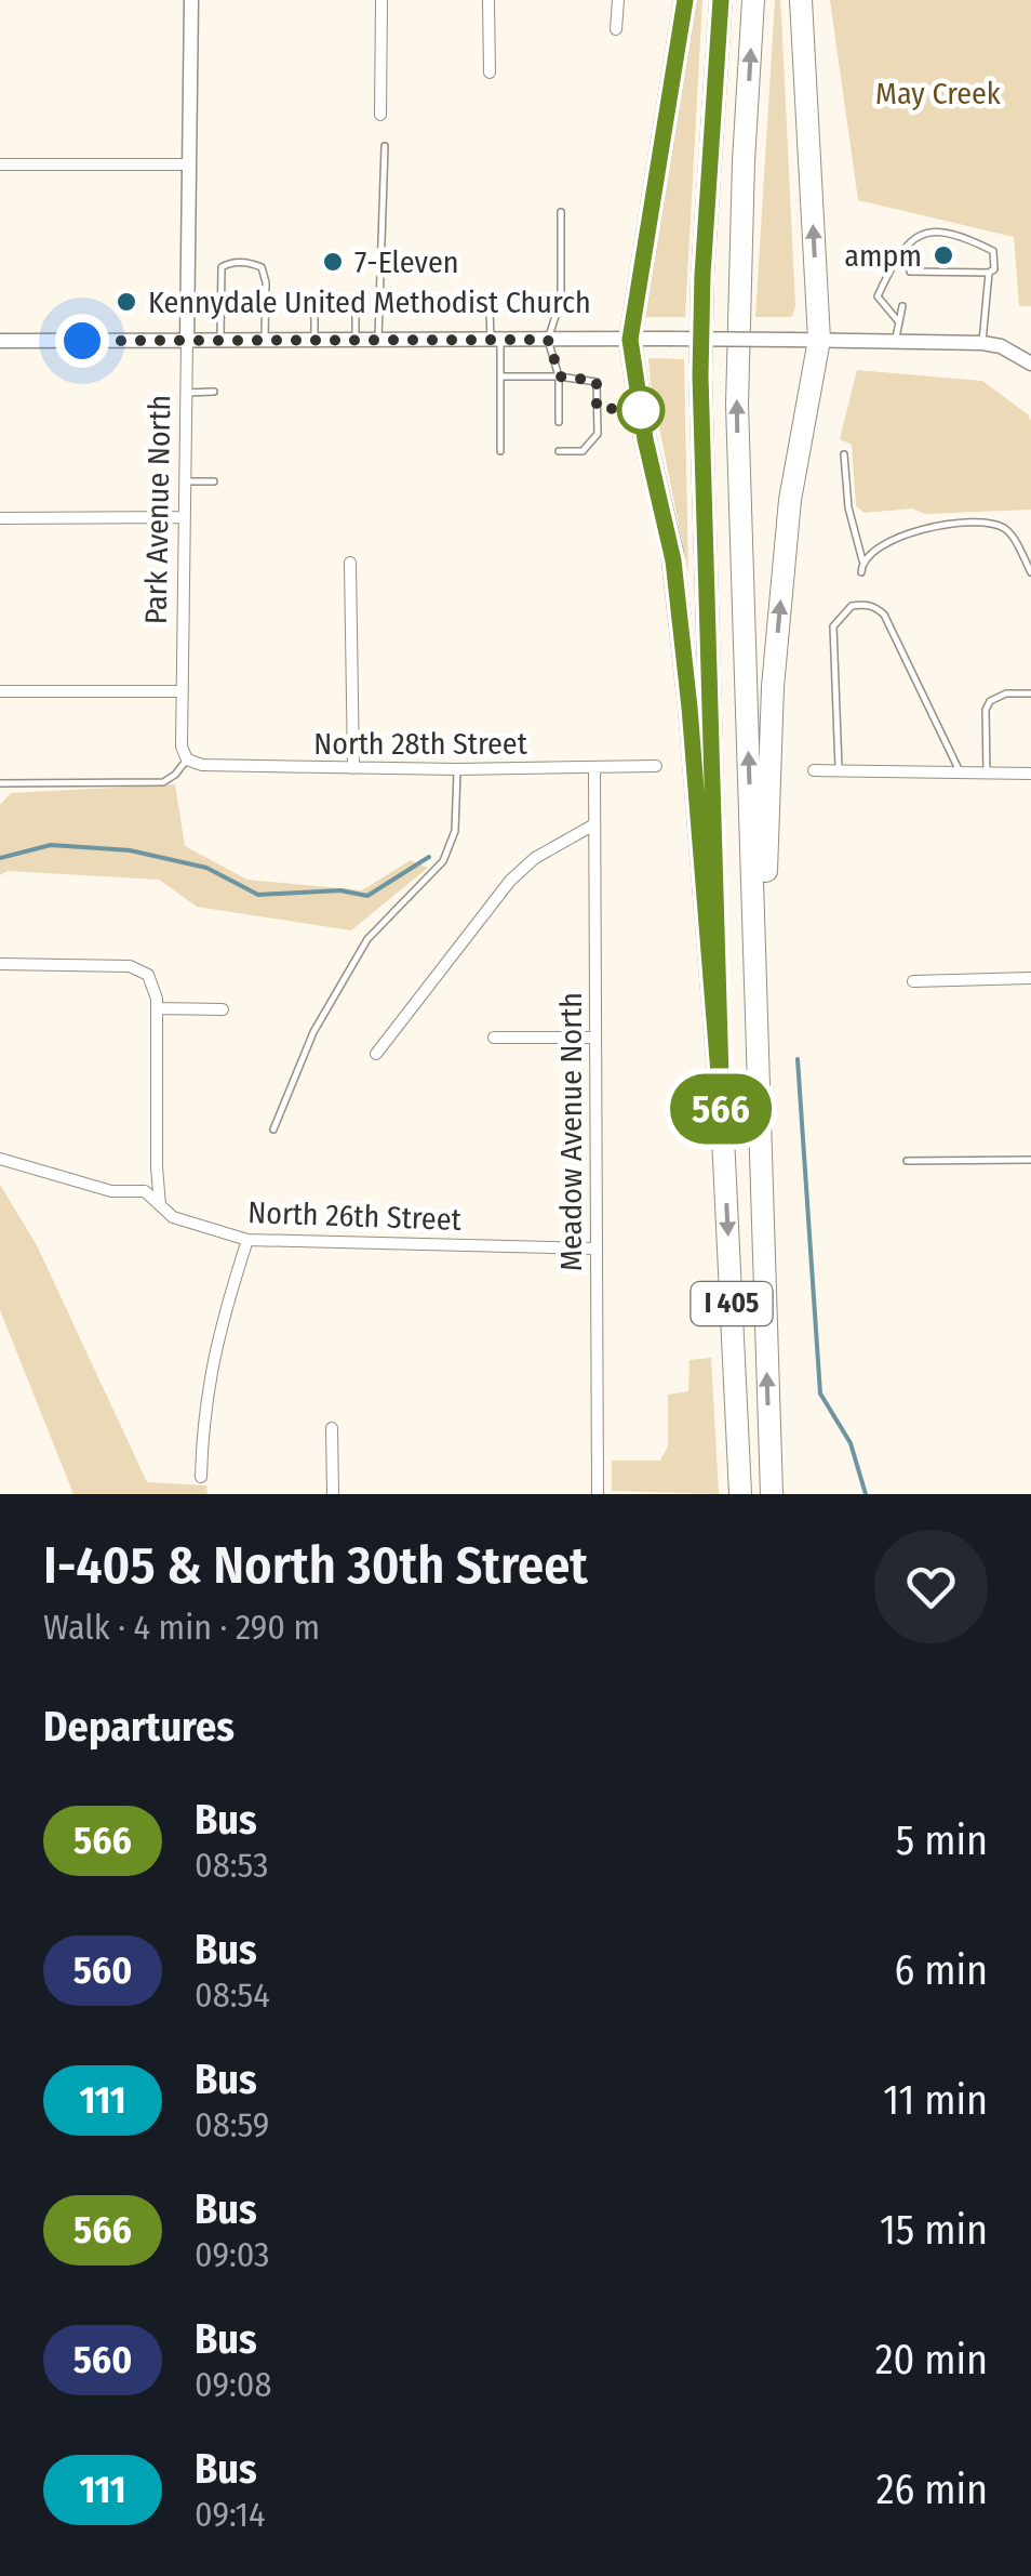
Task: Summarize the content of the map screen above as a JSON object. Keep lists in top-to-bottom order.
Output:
{
  "streets": {
    "highway": ["I 405"],
    "street": [
      "Park Avenue North",
      "North 28th Street",
      "Meadow Avenue North",
      "North 26th Street"
    ]
  },
  "crossings": [
    ["Park Avenue North", "North 28th Street"],
    ["North 28th Street", "Meadow Avenue North"],
    ["Meadow Avenue North", "North 26th Street"]
  ],
  "parks": ["May Creek"],
  "places": ["ampm", "7-Eleven", "Kennydale United Methodist Church"],
  "lines": ["bus line 566"],
  "page": {
    "on_map": "566",
    "heading": [
      ["I-405 & North 30th Street", "Walk · 4 min · 290 m"],
      "Departures"
    ],
    "list": [
      {
        "mark": "566",
        "name": "Bus",
        "note": "08:53",
        "value": "5 min"
      },
      {
        "mark": "560",
        "name": "Bus",
        "note": "08:54",
        "value": "6 min"
      },
      {
        "mark": "111",
        "name": "Bus",
        "note": "08:59",
        "value": "11 min"
      },
      {
        "mark": "566",
        "name": "Bus",
        "note": "09:03",
        "value": "15 min"
      },
      {
        "mark": "560",
        "name": "Bus",
        "note": "09:08",
        "value": "20 min"
      },
      {
        "mark": "111",
        "name": "Bus",
        "note": "09:14",
        "value": "26 min"
      }
    ]
  }
}
